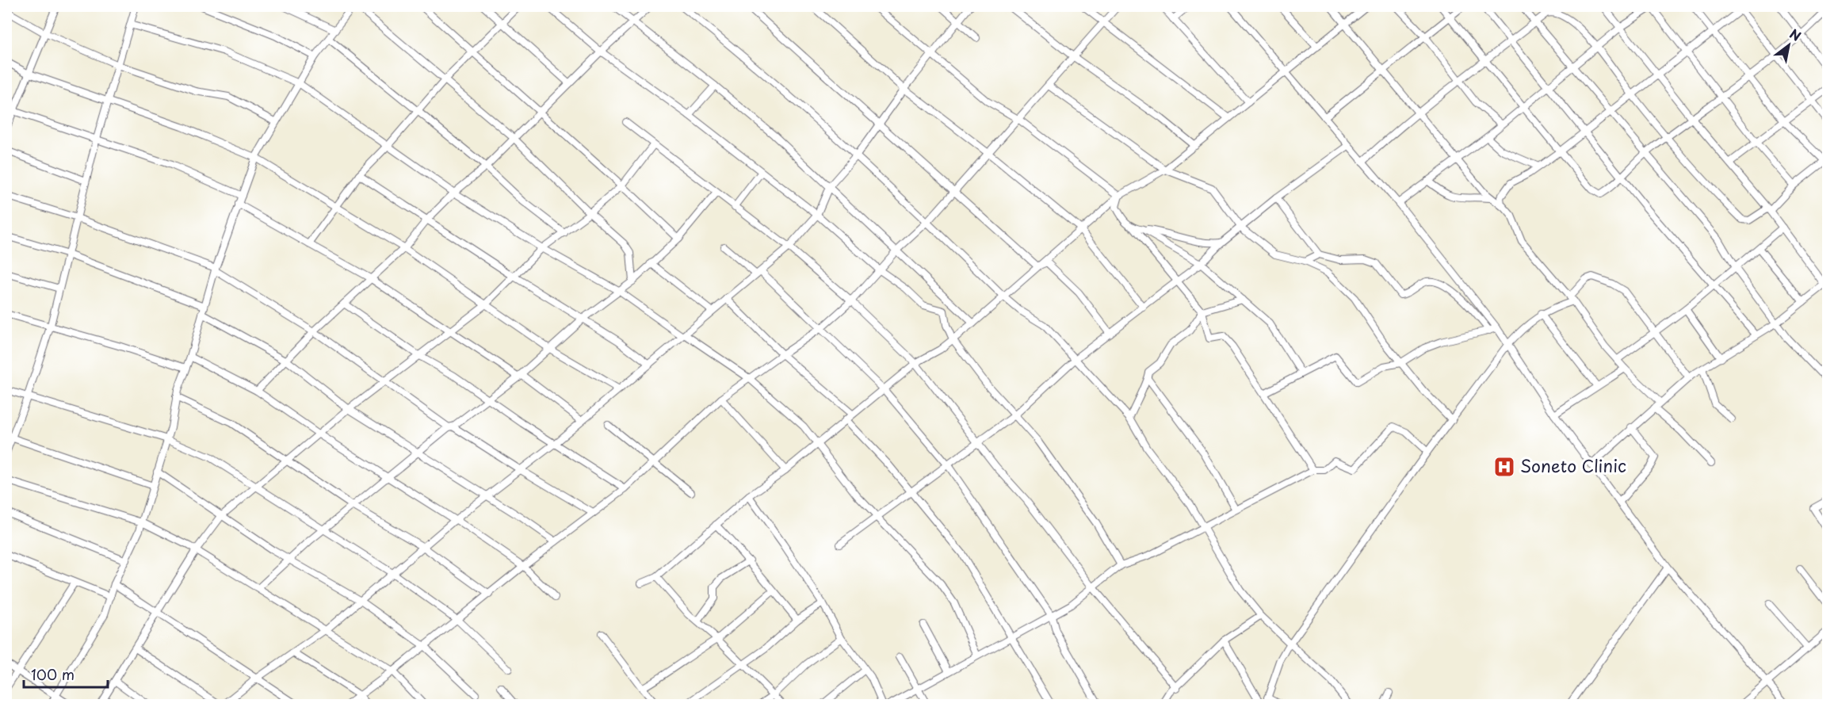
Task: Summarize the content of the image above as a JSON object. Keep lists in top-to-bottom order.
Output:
{
  "places": {
    "hospital": ["Soneto Clinic"]
  },
  "scale_bar": "100 m",
  "north": "top right"
}
